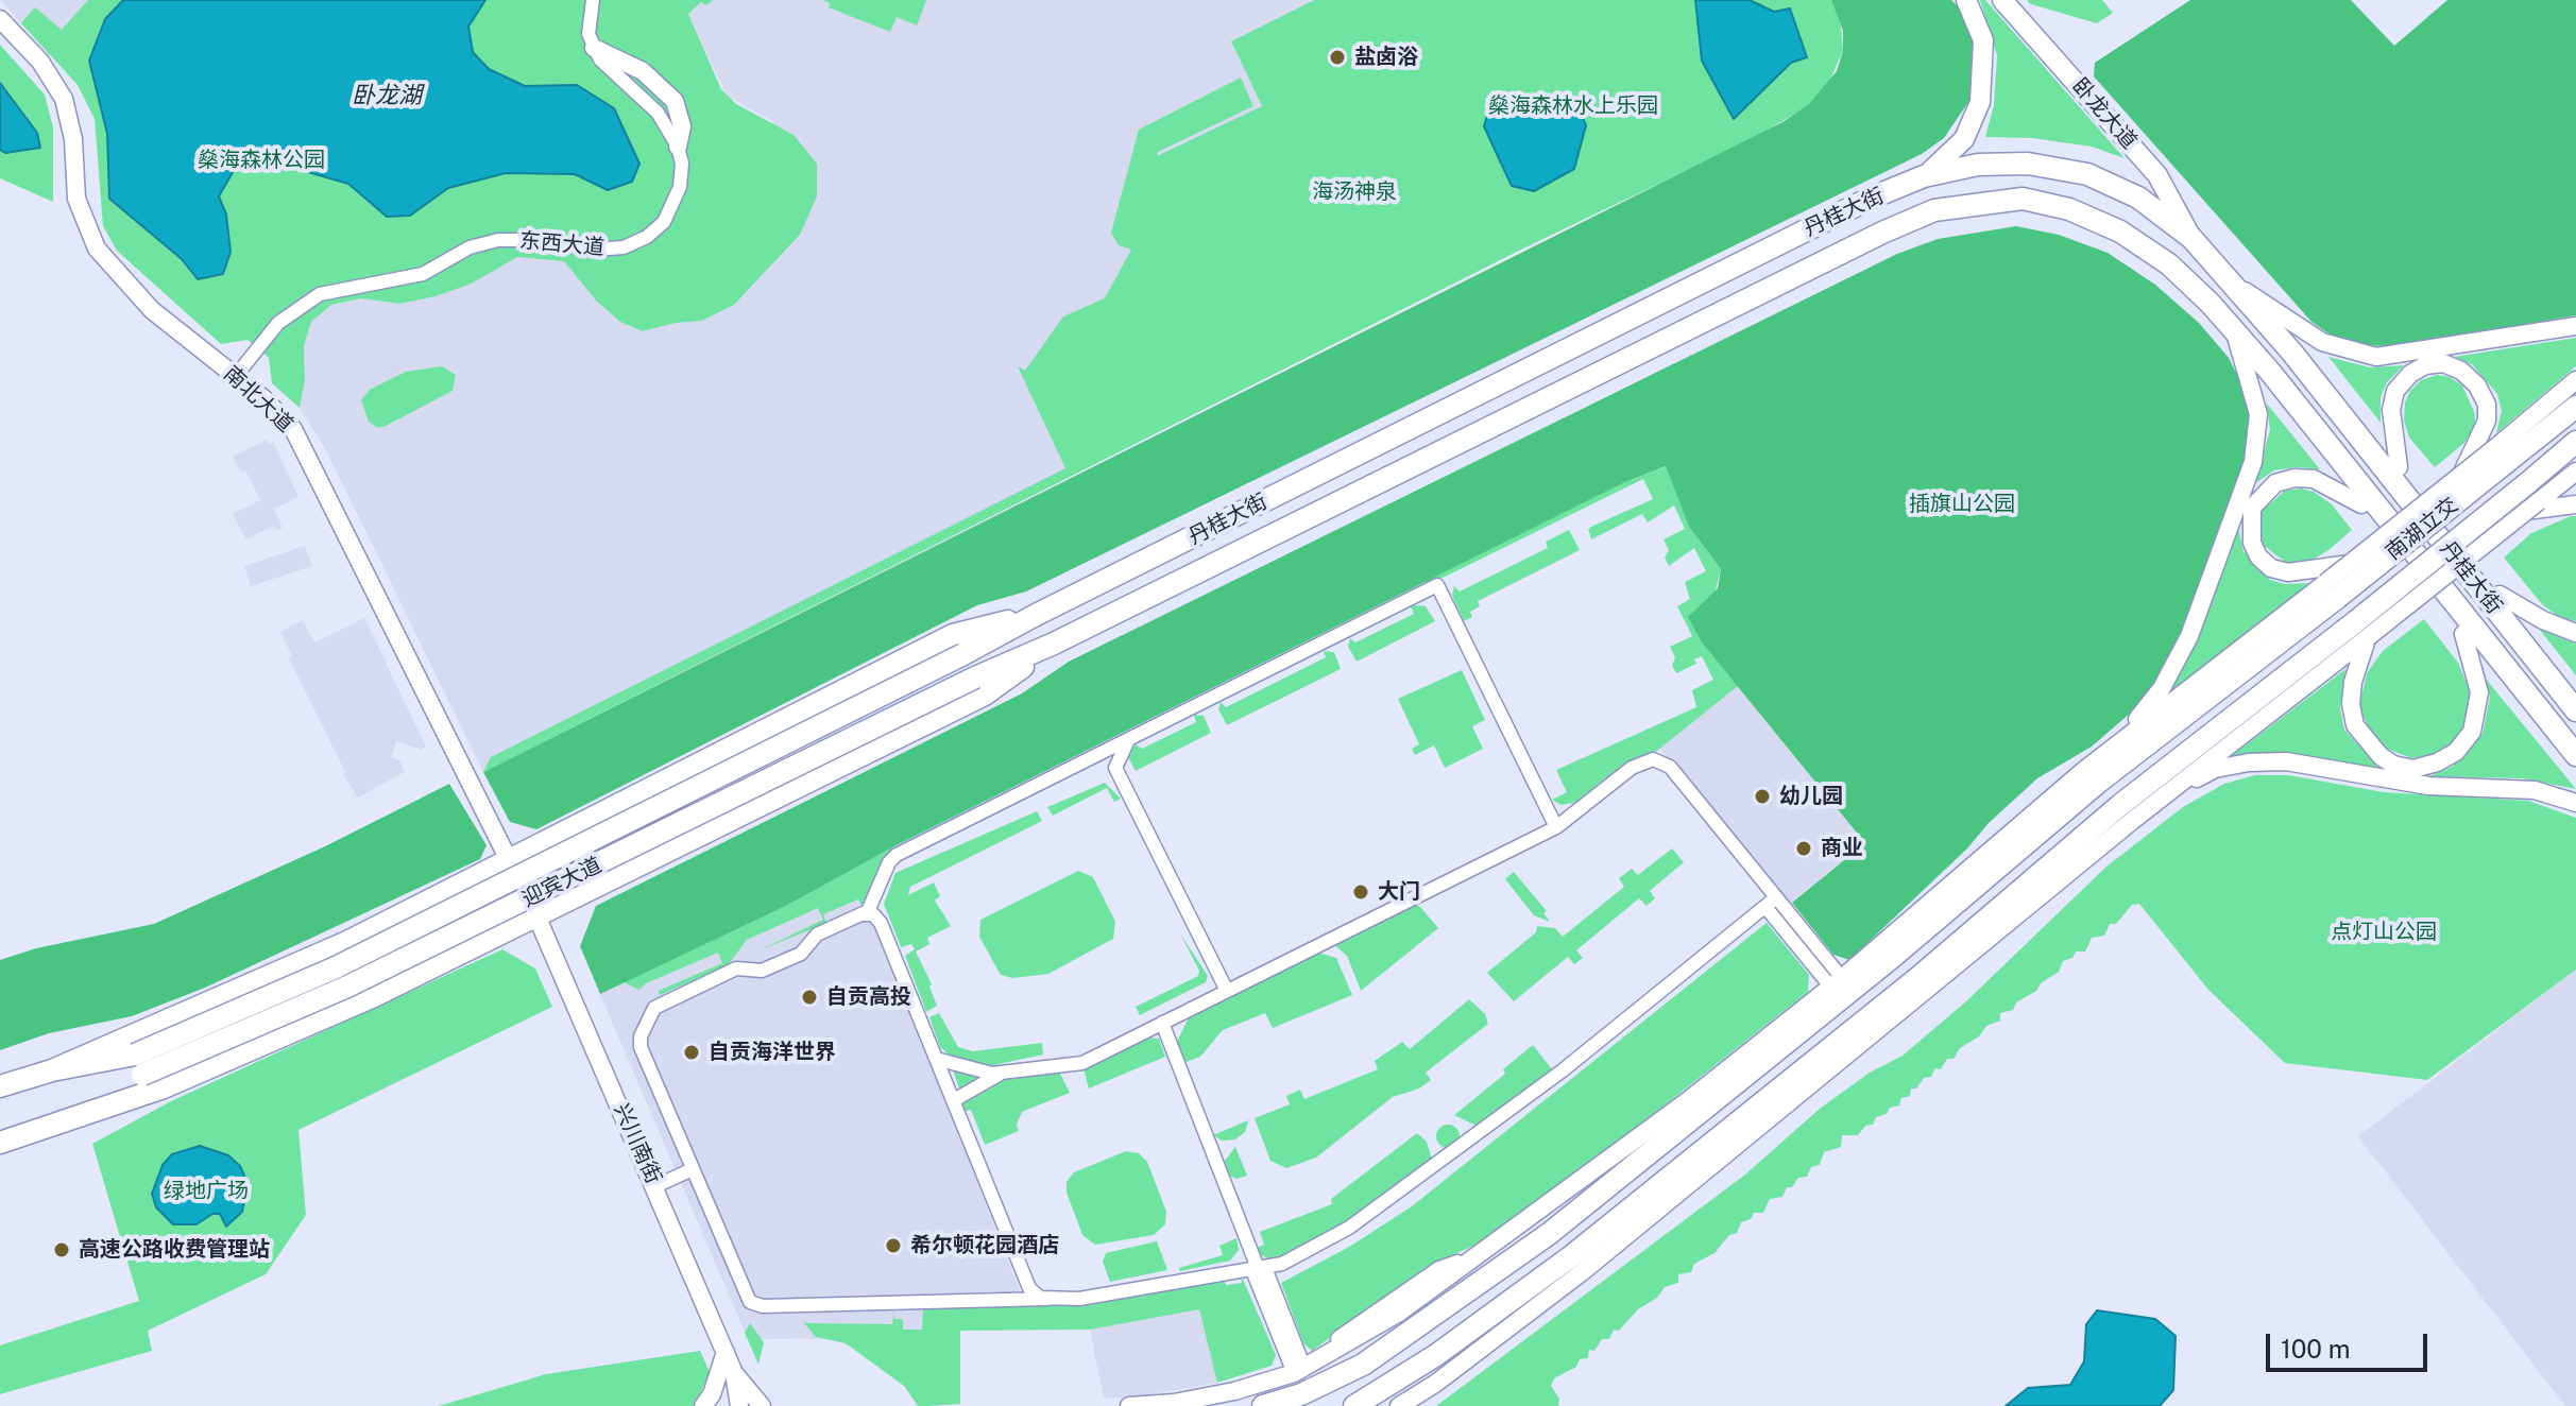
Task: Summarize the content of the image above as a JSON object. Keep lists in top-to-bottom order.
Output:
{
  "streets": {
    "main road": [
      "卧龙大道",
      "丹桂大街",
      "南湖立交",
      "迎宾大道"
    ],
    "street": ["东西大道", "南北大道", "兴川南街"]
  },
  "crossings": [
    ["卧龙大道", "丹桂大街"],
    ["丹桂大街", "迎宾大道"],
    ["东西大道", "南北大道"],
    ["南北大道", "兴川南街"]
  ],
  "water": ["卧龙湖"],
  "parks": [
    "燊海森林水上乐园",
    "燊海森林公园",
    "海汤神泉",
    "插旗山公园",
    "点灯山公园",
    "绿地广场"
  ],
  "places": [
    "盐卤浴",
    "幼儿园",
    "商业",
    "大门",
    "自贡高投",
    "自贡海洋世界",
    "希尔顿花园酒店",
    "高速公路收费管理站"
  ],
  "scale_bar": "100 m"
}
